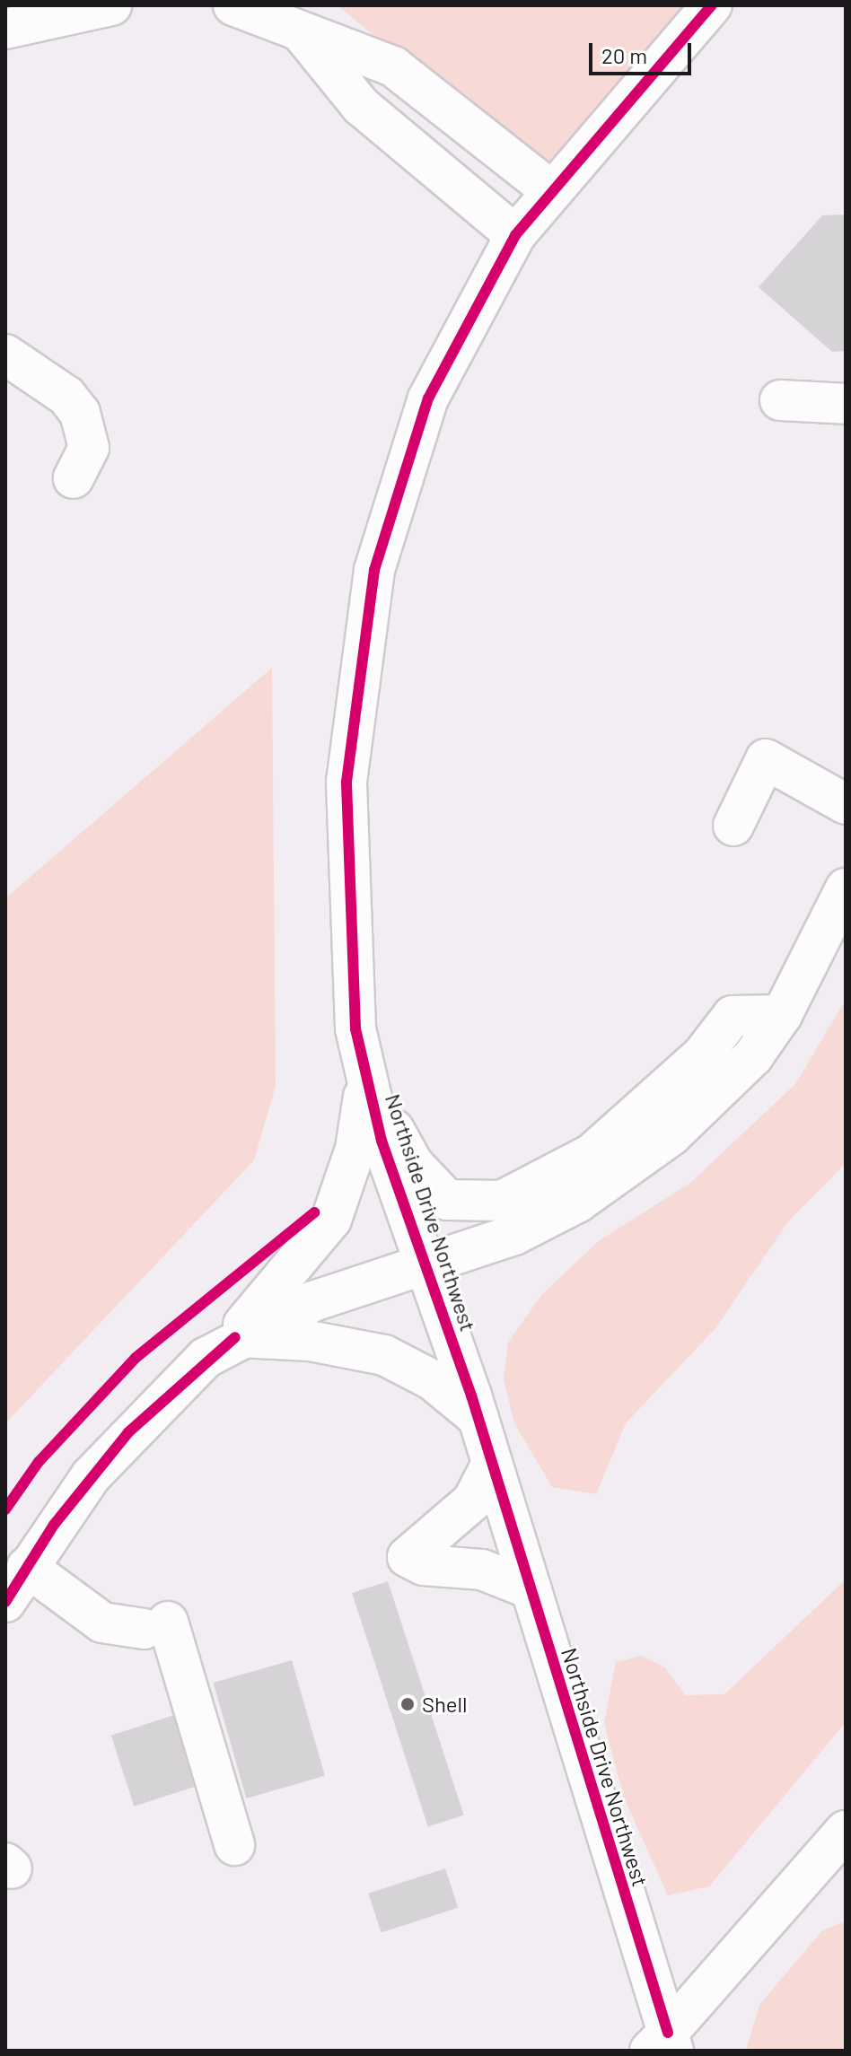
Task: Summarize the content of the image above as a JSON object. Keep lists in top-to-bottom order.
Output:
{
  "streets": {
    "street": ["Northside Drive Northwest"]
  },
  "places": ["Shell"],
  "scale_bar": "20 m"
}
